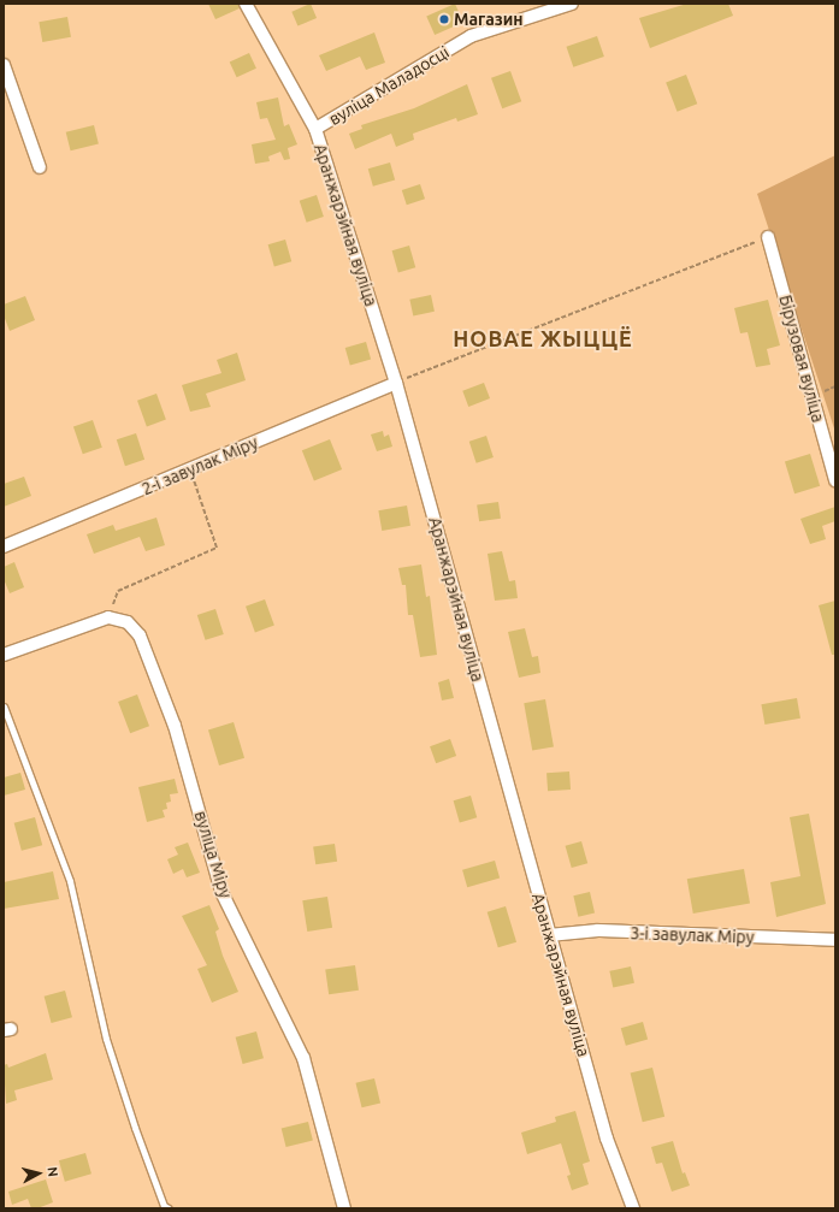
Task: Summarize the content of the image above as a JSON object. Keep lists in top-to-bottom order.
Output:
{
  "streets": {
    "street": [
      "вуліца Маладосці",
      "Аранжарэйная вуліца",
      "Бірузовая вуліца",
      "2-і завулак Міру",
      "вуліца Міру",
      "3-і завулак Міру"
    ]
  },
  "crossings": [
    ["вуліца Маладосці", "Аранжарэйная вуліца"],
    ["Аранжарэйная вуліца", "2-і завулак Міру"],
    ["Аранжарэйная вуліца", "3-і завулак Міру"]
  ],
  "districts": ["НОВАЕ ЖЫЦЦЁ"],
  "places": ["Магазин"],
  "north": "right"
}
